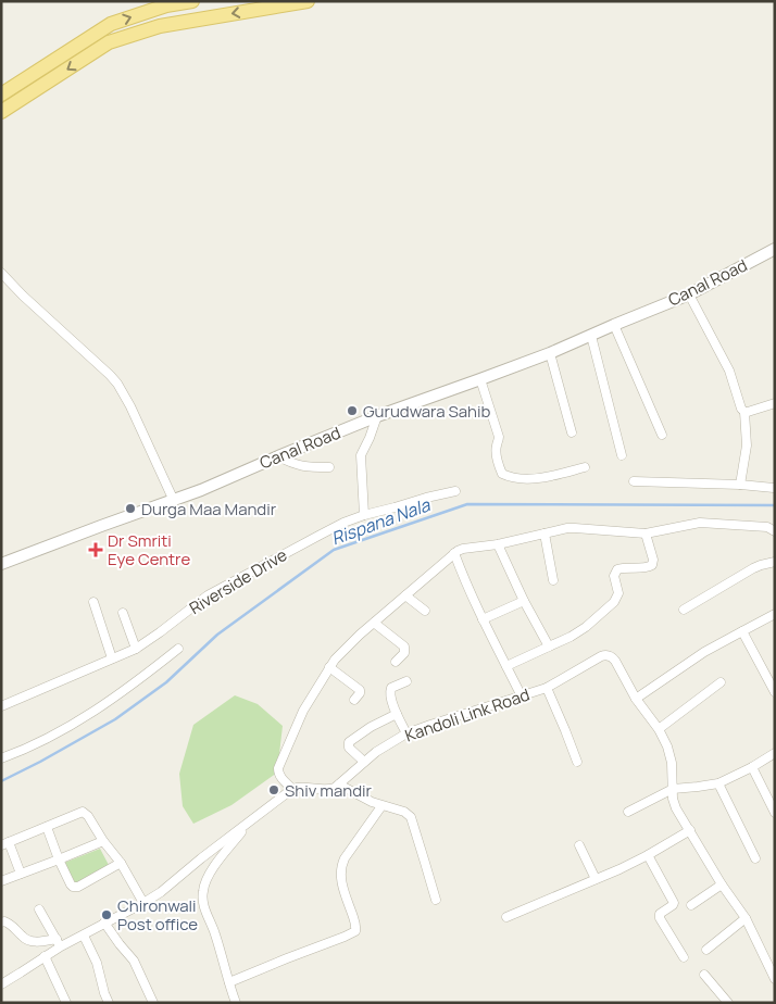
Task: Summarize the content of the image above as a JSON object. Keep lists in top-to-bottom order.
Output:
{
  "streets": {
    "street": ["Canal Road", "Riverside Drive", "Kandoli Link Road"]
  },
  "water": ["Rispana Nala"],
  "places": {
    "other": [
      "Gurudwara Sahib",
      "Durga Maa Mandir",
      "Shiv mandir",
      "Chironwali Post office"
    ],
    "health": ["Dr Smriti Eye Centre"]
  }
}
